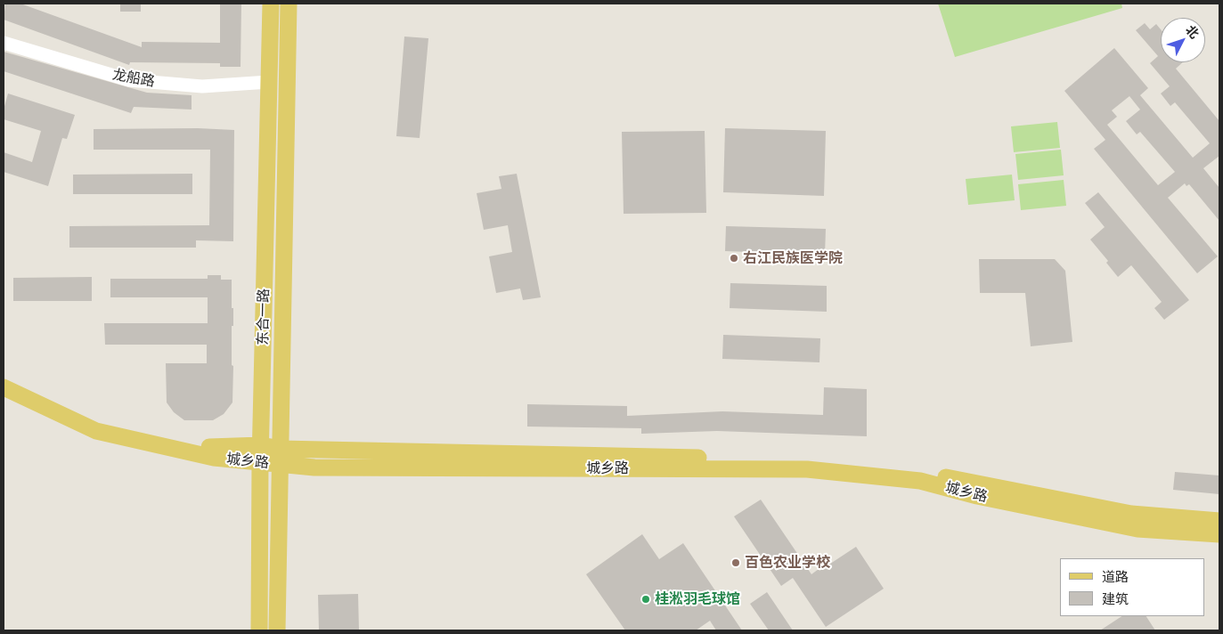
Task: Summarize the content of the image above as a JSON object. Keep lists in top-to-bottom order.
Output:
{
  "streets": {
    "main road": ["东合一路", "城乡路"],
    "street": ["龙船路"]
  },
  "crossings": [
    ["龙船路", "东合一路"],
    ["东合一路", "城乡路"]
  ],
  "places": ["右江民族医学院", "百色农业学校", "桂淞羽毛球馆"],
  "legend": ["道路", "建筑"],
  "north": "top right"
}
